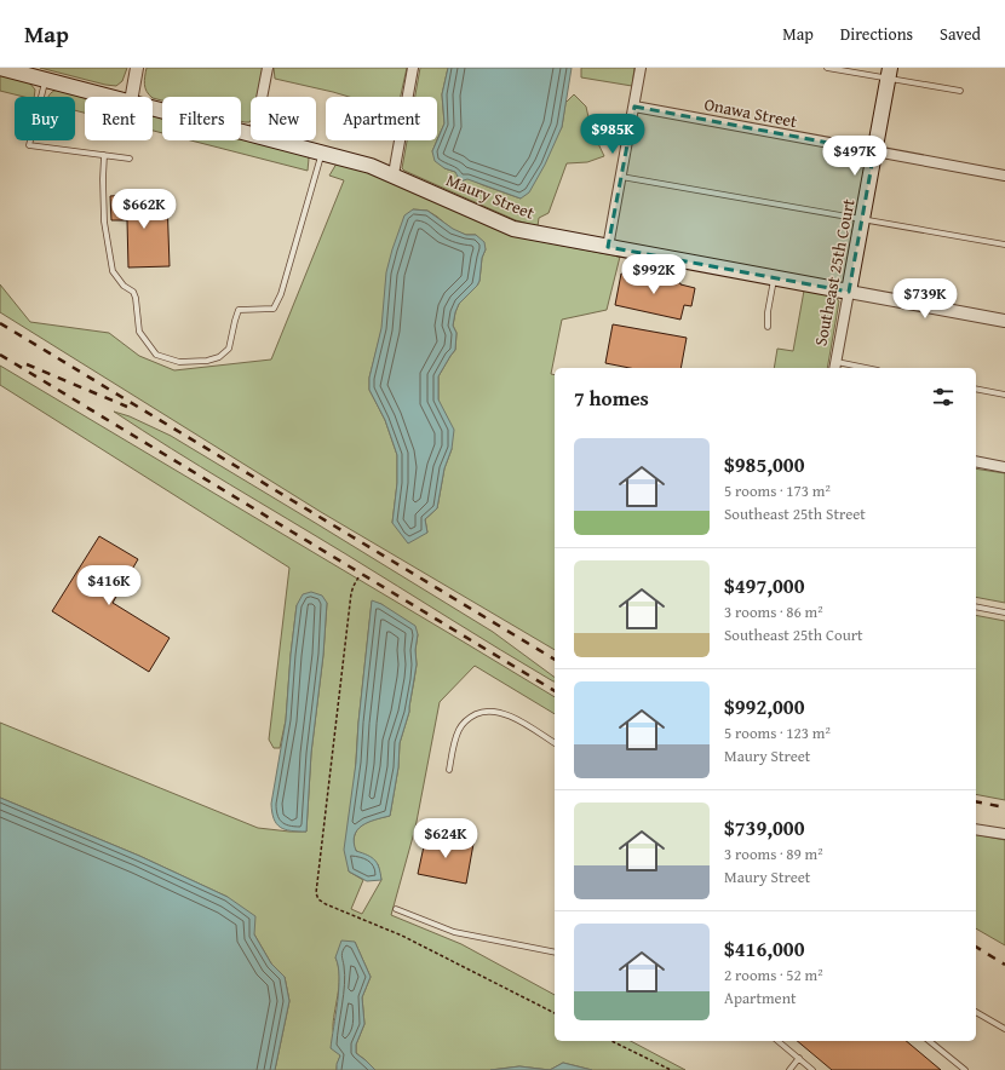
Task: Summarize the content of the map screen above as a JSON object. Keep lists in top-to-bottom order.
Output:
{
  "streets": {
    "main road": ["Maury Street", "Southeast 25th Court"],
    "street": ["Onawa Street"]
  },
  "crossings": [
    ["Onawa Street", "Southeast 25th Court"],
    ["Maury Street", "Southeast 25th Court"]
  ],
  "page": {
    "header": "Map",
    "nav": ["Map", "Directions", "Saved"],
    "chip": [
      "Buy",
      "Rent",
      "Filters",
      "New",
      "Apartment"
    ],
    "price": [
      "$985K",
      "$497K",
      "$662K",
      "$992K",
      "$739K",
      "$416K",
      "$624K"
    ],
    "heading": "7 homes",
    "list": [
      {
        "name": "$985,000",
        "note": "5 rooms · 173 m² · Southeast 25th Street"
      },
      {
        "name": "$497,000",
        "note": "3 rooms · 86 m² · Southeast 25th Court"
      },
      {
        "name": "$992,000",
        "note": "5 rooms · 123 m² · Maury Street"
      },
      {
        "name": "$739,000",
        "note": "3 rooms · 89 m² · Maury Street"
      },
      {
        "name": "$416,000",
        "note": "2 rooms · 52 m² · Apartment"
      }
    ]
  }
}
